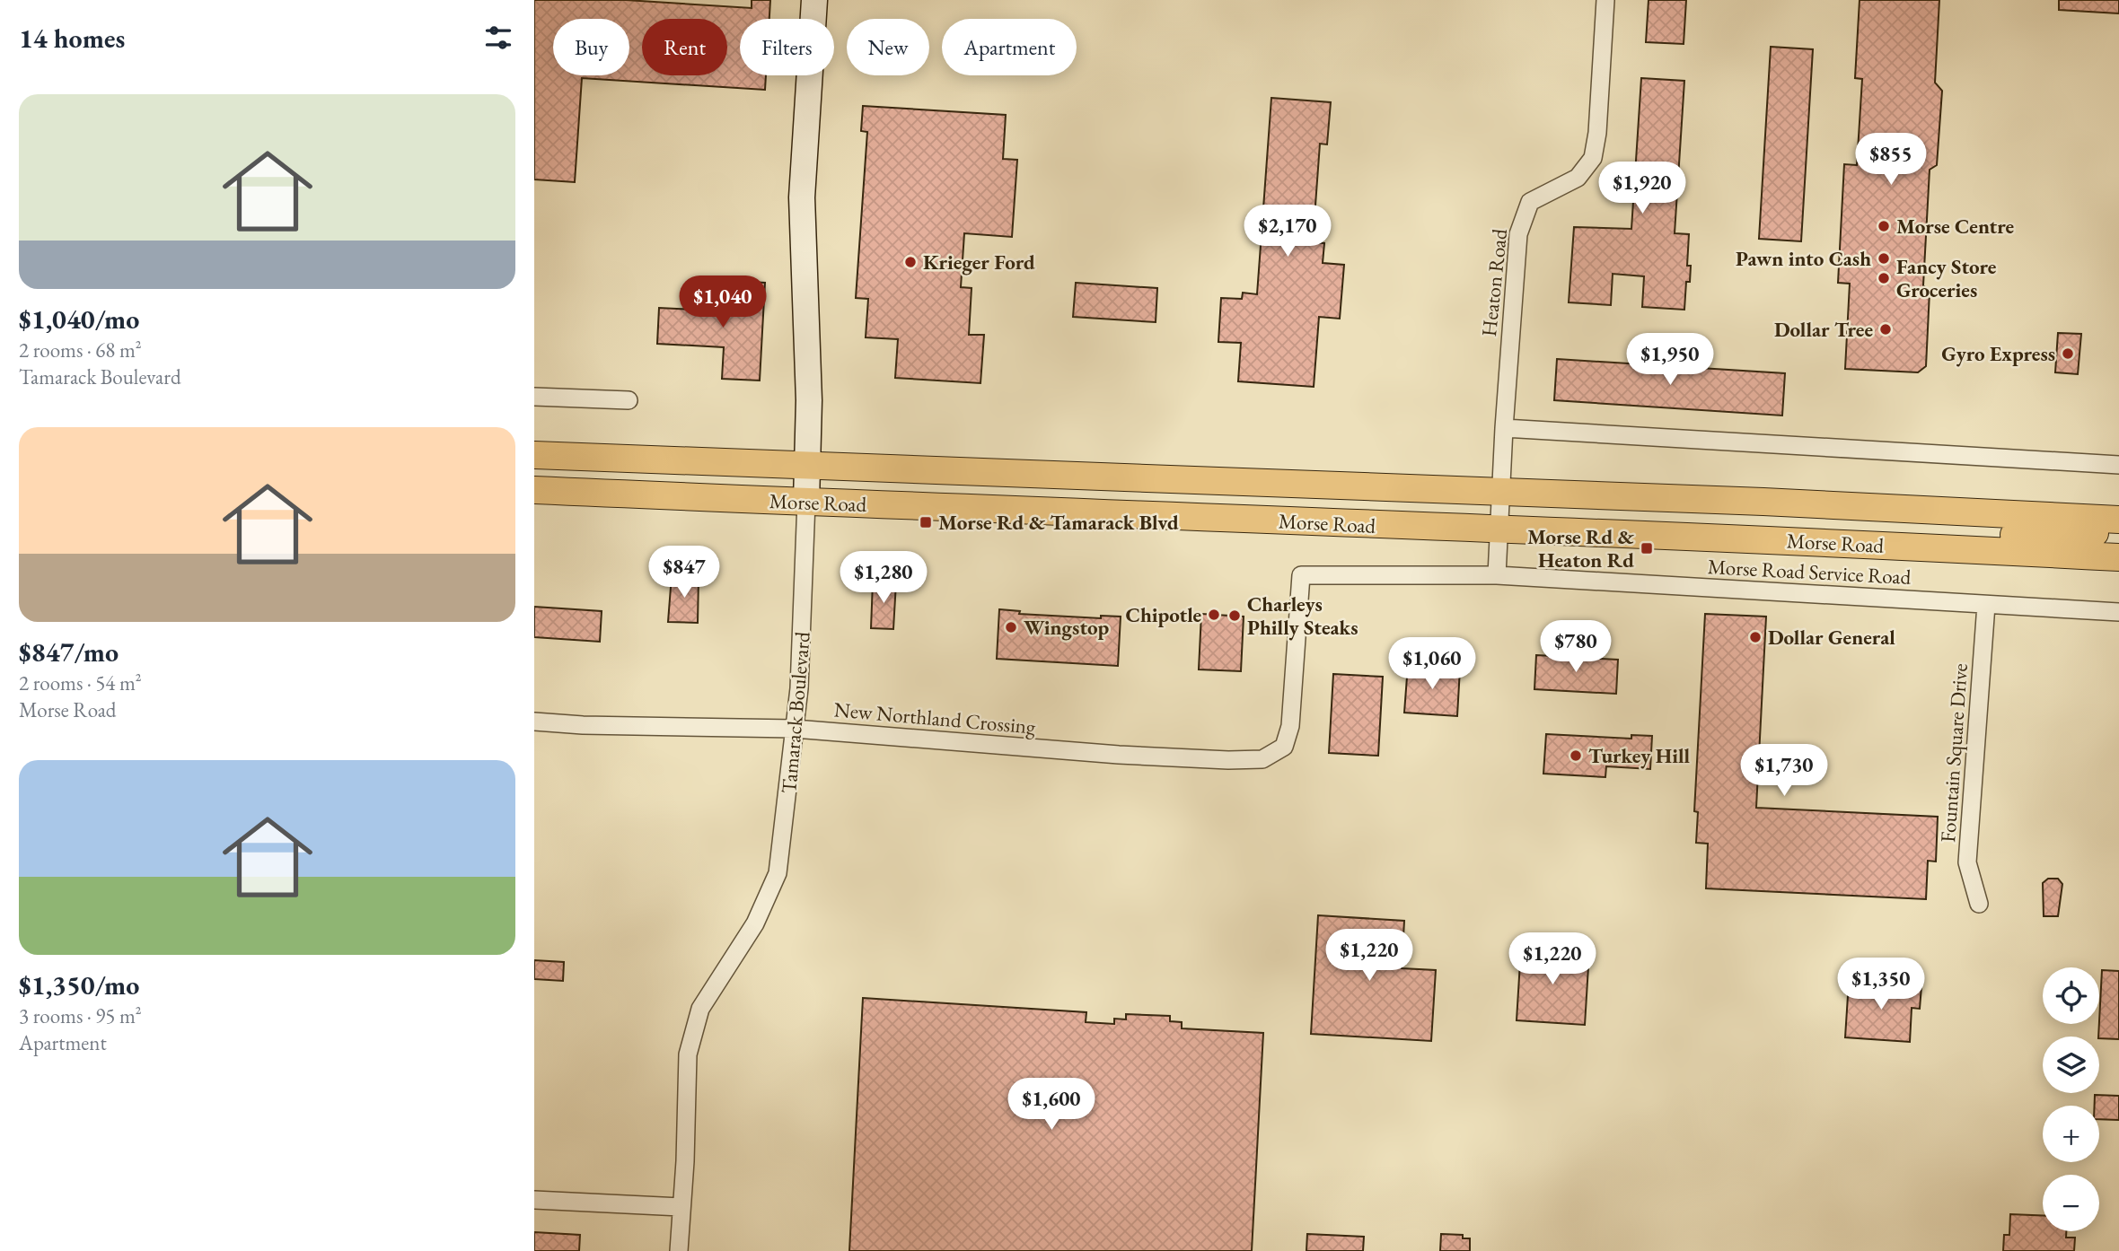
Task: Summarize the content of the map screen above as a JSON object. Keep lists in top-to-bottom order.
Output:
{
  "streets": {
    "main road": ["Morse Road"],
    "street": [
      "Heaton Road",
      "Morse Road Service Road",
      "Tamarack Boulevard",
      "New Northland Crossing",
      "Fountain Square Drive"
    ]
  },
  "crossings": [
    ["Heaton Road", "Morse Road"],
    ["Morse Road", "Tamarack Boulevard"],
    ["Morse Road Service Road", "New Northland Crossing"],
    ["Morse Road Service Road", "Fountain Square Drive"],
    ["Tamarack Boulevard", "New Northland Crossing"]
  ],
  "places": {
    "other": [
      "Morse Centre",
      "Pawn into Cash",
      "Krieger Ford",
      "Fancy Store Groceries",
      "Dollar Tree",
      "Gyro Express",
      "Chipotle",
      "Charleys Philly Steaks",
      "Wingstop",
      "Dollar General",
      "Turkey Hill"
    ],
    "transit": ["Morse Rd & Tamarack Blvd", "Morse Rd & Heaton Rd"]
  },
  "page": {
    "heading": "14 homes",
    "chip": [
      "Buy",
      "Rent",
      "Filters",
      "New",
      "Apartment"
    ],
    "list": [
      {
        "name": "$1,040/mo",
        "note": "2 rooms · 68 m² · Tamarack Boulevard"
      },
      {
        "name": "$847/mo",
        "note": "2 rooms · 54 m² · Morse Road"
      },
      {
        "name": "$1,350/mo",
        "note": "3 rooms · 95 m² · Apartment"
      }
    ],
    "price": [
      "$855",
      "$1,920",
      "$2,170",
      "$1,040",
      "$1,950",
      "$847",
      "$1,280",
      "$780",
      "$1,060",
      "$1,730",
      "$1,220",
      "$1,220",
      "$1,350",
      "$1,600"
    ],
    "map_buttons": ["+", "−"]
  }
}
